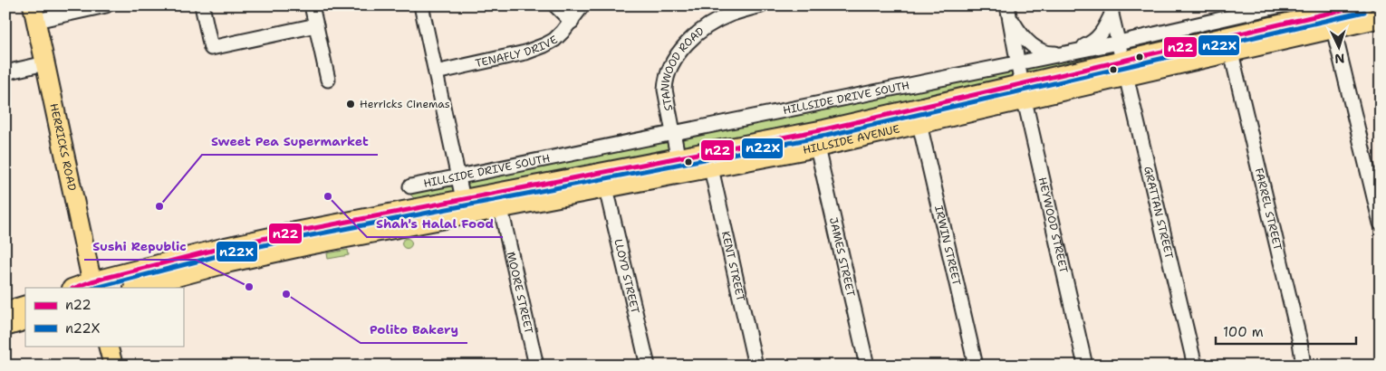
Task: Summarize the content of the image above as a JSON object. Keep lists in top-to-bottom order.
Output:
{
  "streets": {
    "main road": ["HILLSIDE AVENUE", "HERRICKS ROAD"],
    "street": [
      "TENAFLY DRIVE",
      "STANWOOD ROAD",
      "HILLSIDE DRIVE SOUTH",
      "FARREL STREET",
      "GRATTAN STREET",
      "HEYWOOD STREET",
      "IRWIN STREET",
      "JAMES STREET",
      "KENT STREET",
      "LLOYD STREET",
      "MOORE STREET"
    ]
  },
  "crossings": [
    ["STANWOOD ROAD", "HILLSIDE DRIVE SOUTH"],
    ["STANWOOD ROAD", "HILLSIDE AVENUE"],
    ["HILLSIDE DRIVE SOUTH", "GRATTAN STREET"],
    ["HILLSIDE DRIVE SOUTH", "HEYWOOD STREET"],
    ["HILLSIDE AVENUE", "HERRICKS ROAD"],
    ["HILLSIDE AVENUE", "FARREL STREET"],
    ["HILLSIDE AVENUE", "GRATTAN STREET"],
    ["HILLSIDE AVENUE", "HEYWOOD STREET"],
    ["HILLSIDE AVENUE", "IRWIN STREET"],
    ["HILLSIDE AVENUE", "JAMES STREET"],
    ["HILLSIDE AVENUE", "KENT STREET"],
    ["HILLSIDE AVENUE", "LLOYD STREET"],
    ["HILLSIDE AVENUE", "MOORE STREET"]
  ],
  "places": [
    "Herricks Cinemas",
    "Shah's Halal Food",
    "Sweet Pea Supermarket",
    "Sushi Republic",
    "Polito Bakery"
  ],
  "lines": ["transit line n22", "transit line n22X"],
  "legend": ["n22", "n22X"],
  "scale_bar": "100 m",
  "north": "bottom"
}
